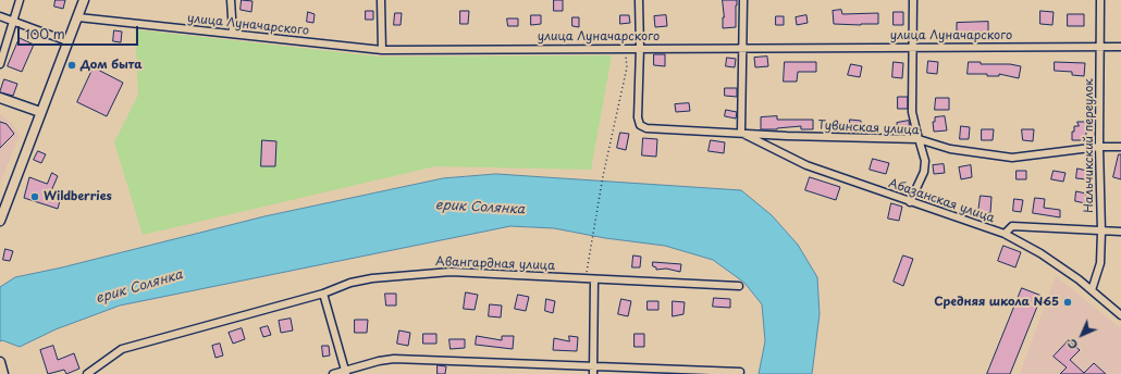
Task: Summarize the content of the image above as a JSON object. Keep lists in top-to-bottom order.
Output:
{
  "streets": {
    "street": [
      "улица Луначарского",
      "Тувинская улица",
      "Нальчикский переулок",
      "Абазанская улица",
      "Авангардная улица"
    ]
  },
  "crossings": [
    ["улица Луначарского", "Тувинская улица"],
    ["улица Луначарского", "Нальчикский переулок"],
    ["Тувинская улица", "Нальчикский переулок"],
    ["Тувинская улица", "Абазанская улица"],
    ["Нальчикский переулок", "Абазанская улица"]
  ],
  "water": ["ерик Солянка"],
  "places": ["Дом быта", "Wildberries", "Средняя школа N65"],
  "scale_bar": "100 m",
  "north": "bottom left"
}
